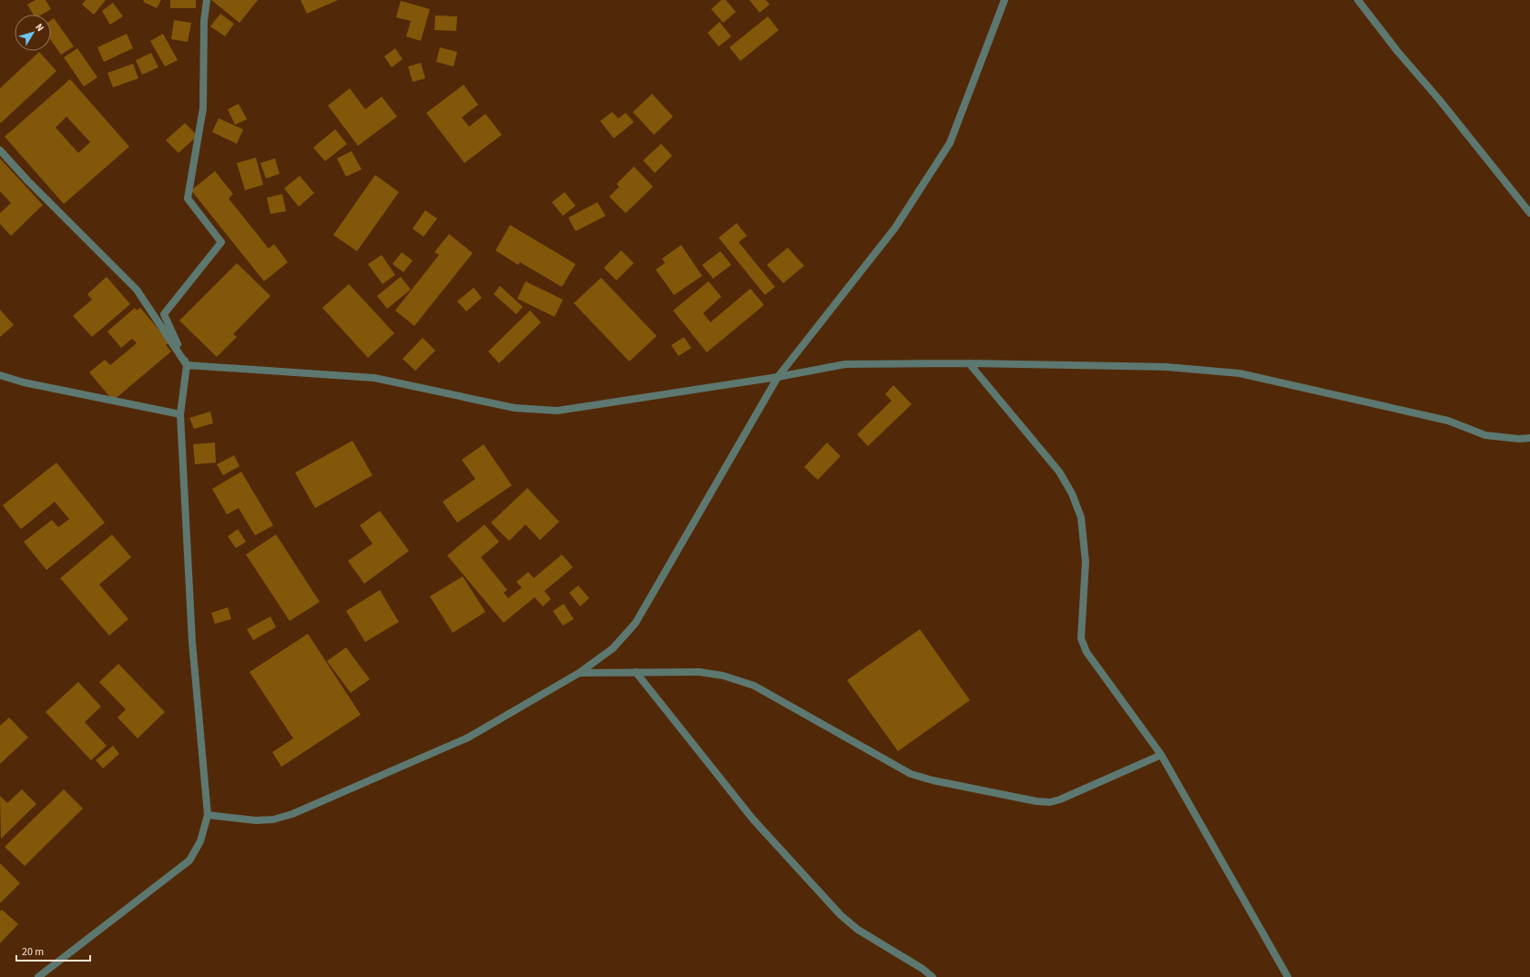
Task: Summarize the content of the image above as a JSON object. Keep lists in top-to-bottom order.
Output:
{
  "scale_bar": "20 m",
  "north": "top right"
}
